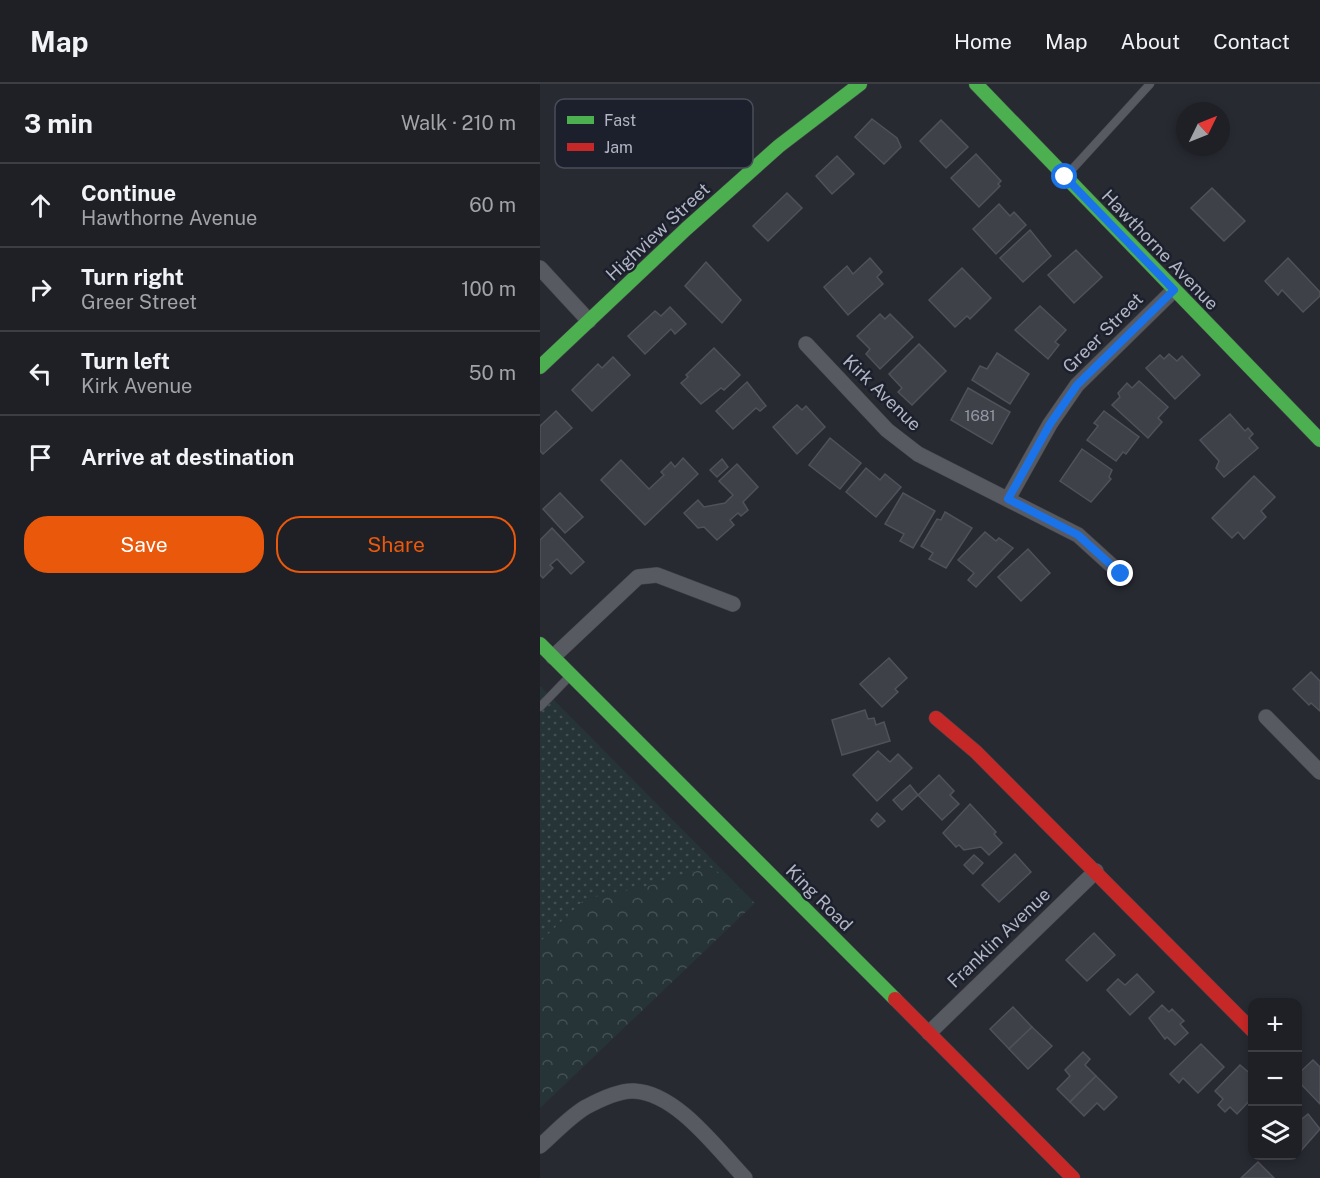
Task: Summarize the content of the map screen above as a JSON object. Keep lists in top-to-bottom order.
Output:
{
  "streets": {
    "street": [
      "Highview Street",
      "Hawthorne Avenue",
      "Greer Street",
      "Kirk Avenue",
      "King Road",
      "Franklin Avenue"
    ]
  },
  "crossings": [
    ["Hawthorne Avenue", "Greer Street"],
    ["Greer Street", "Kirk Avenue"],
    ["King Road", "Franklin Avenue"]
  ],
  "house_numbers": ["1681"],
  "legend": ["Fast", "Jam"],
  "north": "top right",
  "page": {
    "header": "Map",
    "nav": [
      "Home",
      "Map",
      "About",
      "Contact"
    ],
    "heading": ["3 min", "Walk · 210 m"],
    "list": [
      ["Continue", "Hawthorne Avenue", "60 m"],
      ["Turn right", "Greer Street", "100 m"],
      ["Turn left", "Kirk Avenue", "50 m"],
      "Arrive at destination"
    ],
    "buttons": ["Save", "Share"],
    "map_buttons": ["+", "−"]
  }
}
